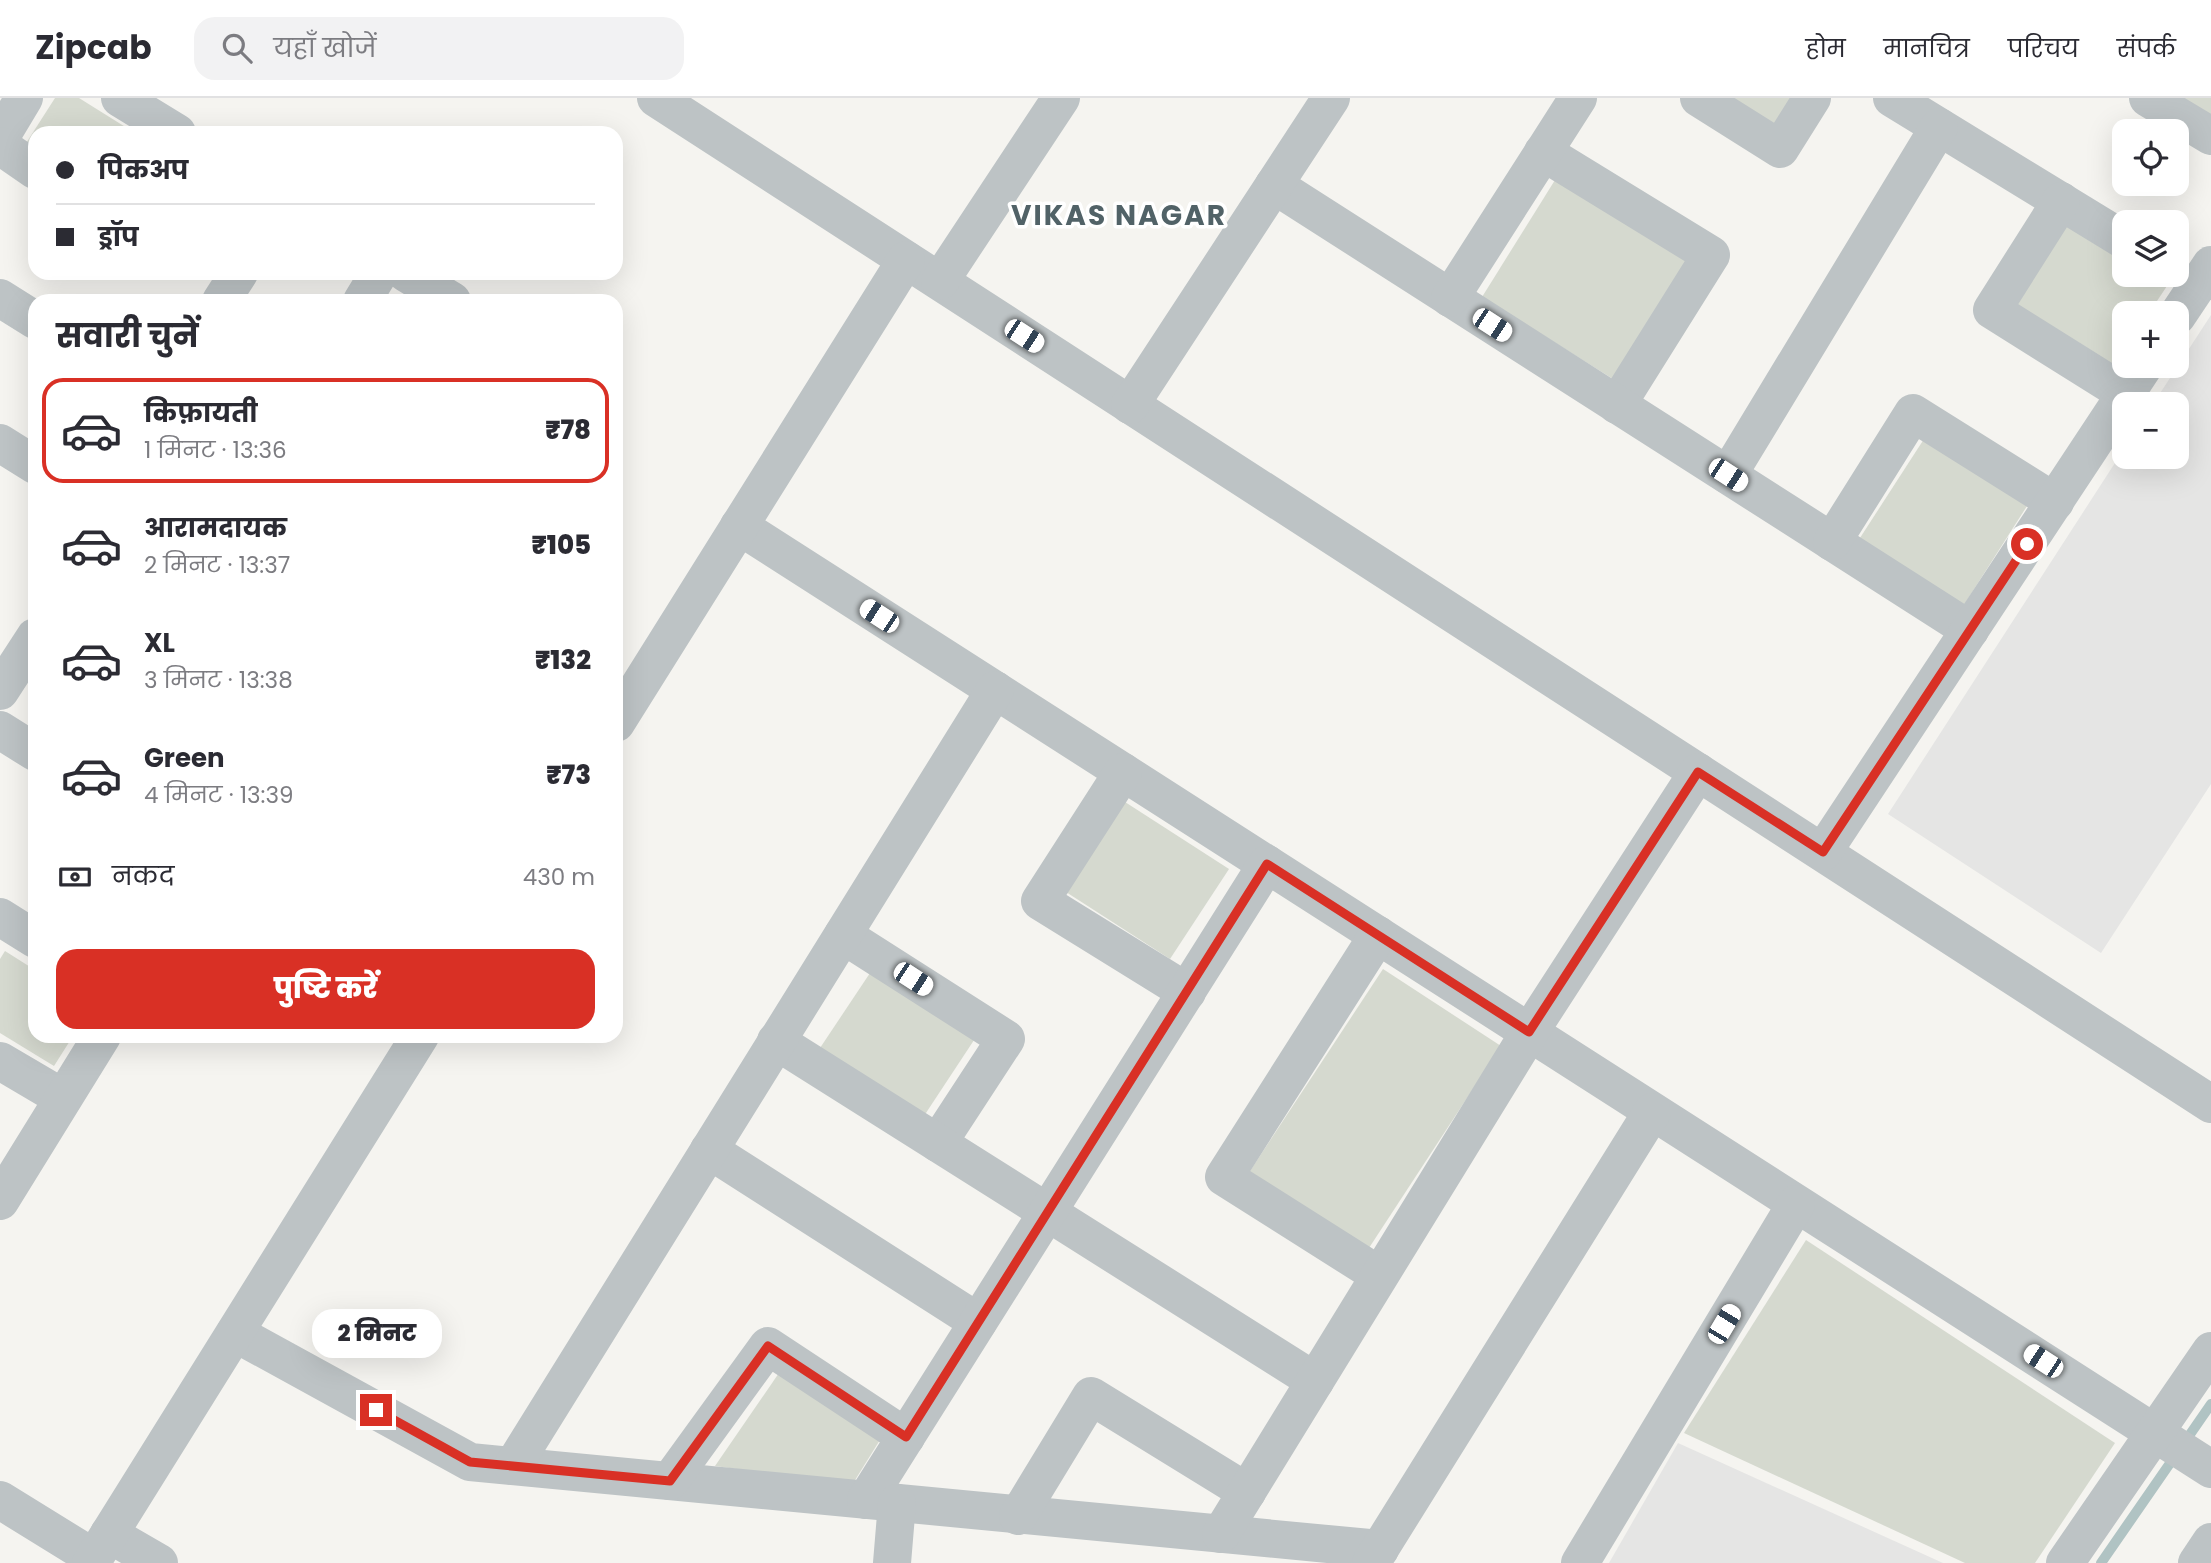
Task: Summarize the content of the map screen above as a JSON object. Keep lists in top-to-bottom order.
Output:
{
  "districts": ["VIKAS NAGAR"],
  "page": {
    "header": "Zipcab",
    "search": "यहाँ खोजें",
    "nav": [
      "होम",
      "मानचित्र",
      "परिचय",
      "संपर्क"
    ],
    "map_buttons": ["+", "−"],
    "banner": ["पिकअप", "ड्रॉप"],
    "heading": "सवारी चुनें",
    "list": [
      {
        "name": "किफ़ायती",
        "note": "1 मिनट · 13:36",
        "value": "₹78"
      },
      {
        "name": "आरामदायक",
        "note": "2 मिनट · 13:37",
        "value": "₹105"
      },
      {
        "name": "XL",
        "note": "3 मिनट · 13:38",
        "value": "₹132"
      },
      {
        "name": "Green",
        "note": "4 मिनट · 13:39",
        "value": "₹73"
      }
    ],
    "pay": ["नकद", "430 m"],
    "buttons": "पुष्टि करें",
    "bubble": "2 मिनट"
  }
}
